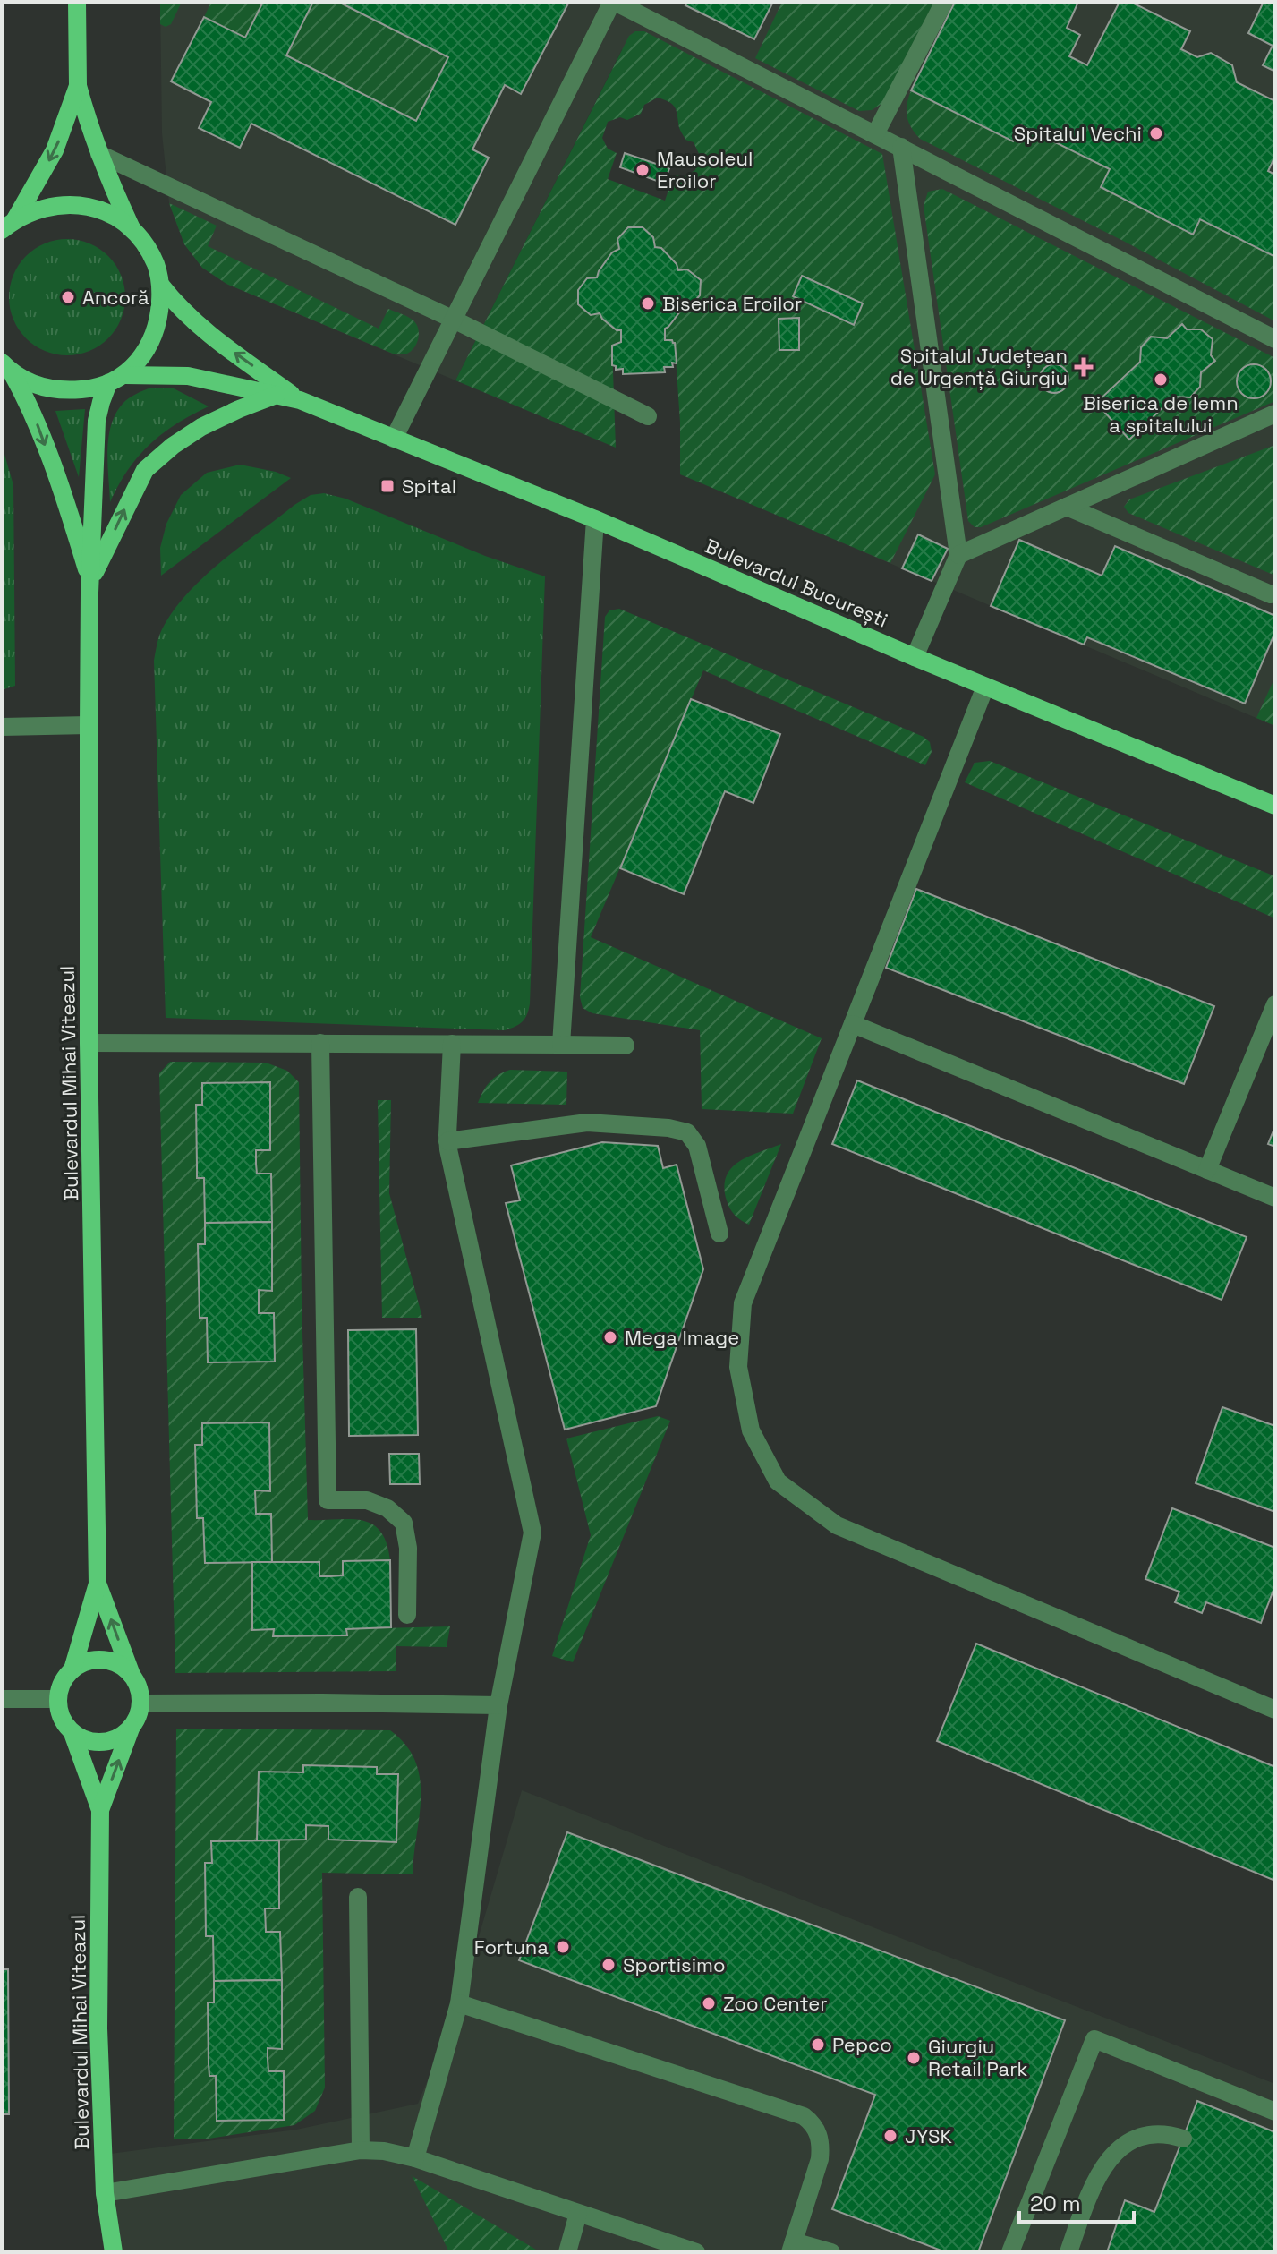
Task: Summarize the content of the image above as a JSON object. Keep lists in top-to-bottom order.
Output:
{
  "streets": {
    "main road": ["Bulevardul București", "Bulevardul Mihai Viteazul"]
  },
  "places": {
    "other": [
      "Spitalul Vechi",
      "Mausoleul Eroilor",
      "Ancoră",
      "Biserica Eroilor",
      "Biserica de lemn a spitalului",
      "Mega Image",
      "Fortuna",
      "Sportisimo",
      "Zoo Center",
      "Pepco",
      "Giurgiu Retail Park",
      "JYSK"
    ],
    "health": ["Spitalul Județean de Urgență Giurgiu"],
    "transit": ["Spital"]
  },
  "scale_bar": "20 m"
}
